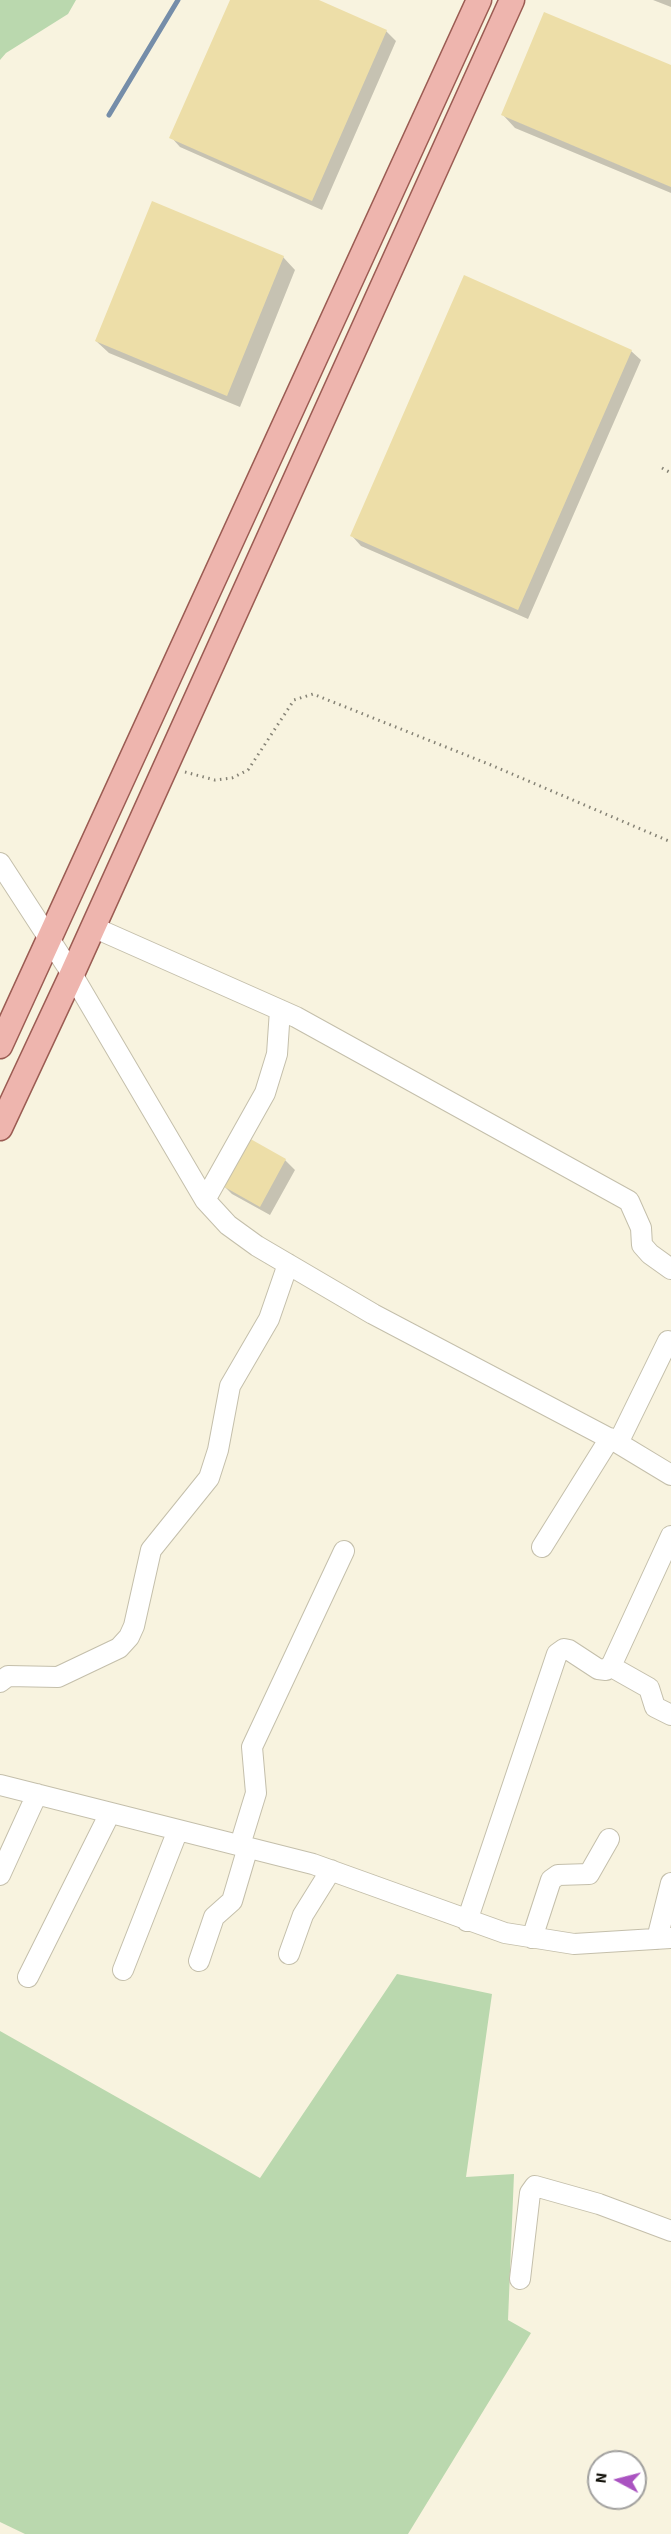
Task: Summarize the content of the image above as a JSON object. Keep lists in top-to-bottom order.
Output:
{
  "north": "left"
}
